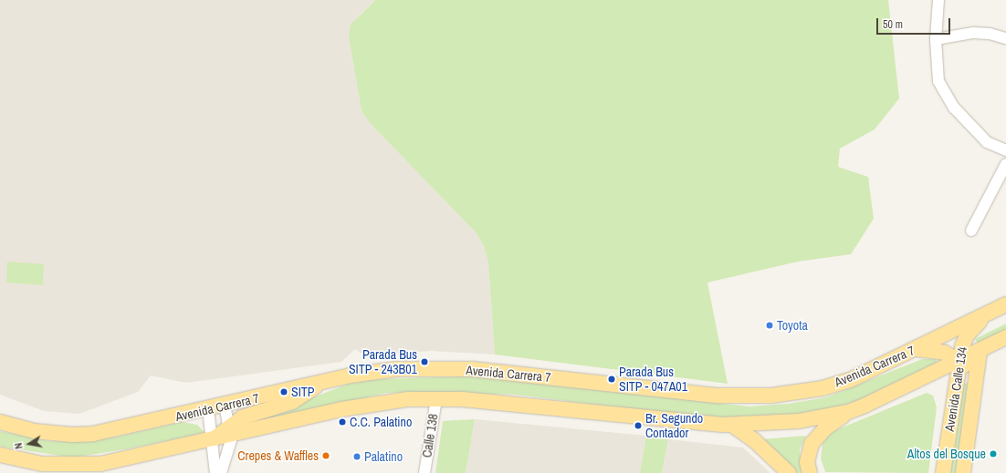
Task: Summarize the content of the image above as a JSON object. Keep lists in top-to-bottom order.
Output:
{
  "streets": {
    "main road": ["Avenida Carrera 7", "Avenida Calle 134"],
    "street": ["Calle 138"]
  },
  "crossings": [
    ["Avenida Carrera 7", "Avenida Calle 134"]
  ],
  "places": [
    "Toyota",
    "Parada Bus SITP - 243B01",
    "Parada Bus SITP - 047A01",
    "SITP",
    "C.C. Palatino",
    "Br. Segundo Contador",
    "Altos del Bosque",
    "Crepes & Waffles",
    "Palatino"
  ],
  "scale_bar": "50 m",
  "north": "left"
}
